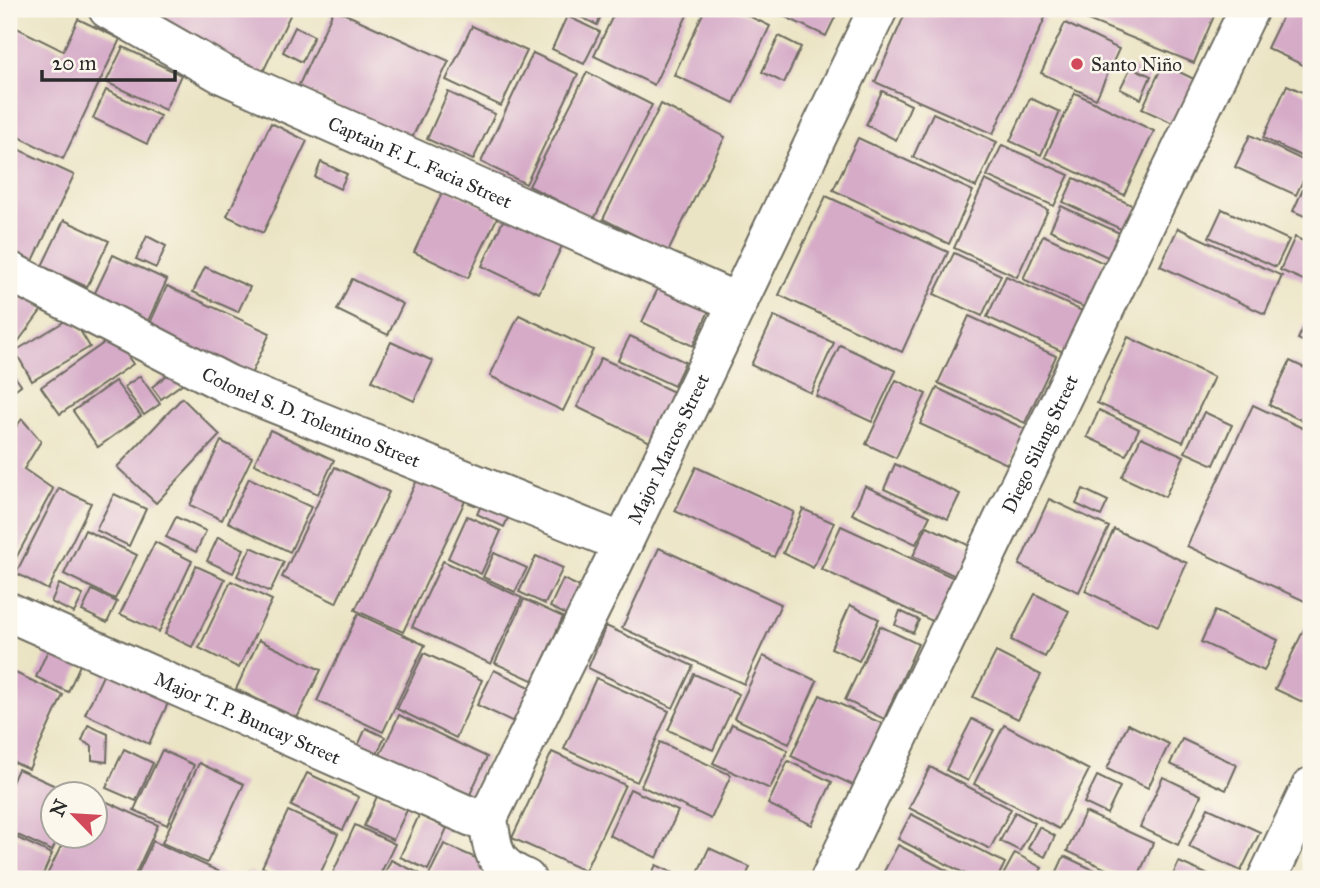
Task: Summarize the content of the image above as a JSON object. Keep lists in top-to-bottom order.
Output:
{
  "streets": {
    "street": [
      "Captain F. L. Facia Street",
      "Colonel S. D. Tolentino Street",
      "Diego Silang Street",
      "Major Marcos Street",
      "Major T. P. Buncay Street"
    ]
  },
  "crossings": [
    ["Captain F. L. Facia Street", "Major Marcos Street"],
    ["Colonel S. D. Tolentino Street", "Major Marcos Street"],
    ["Major Marcos Street", "Major T. P. Buncay Street"]
  ],
  "places": ["Santo Niño"],
  "scale_bar": "20 m",
  "north": "top left"
}
